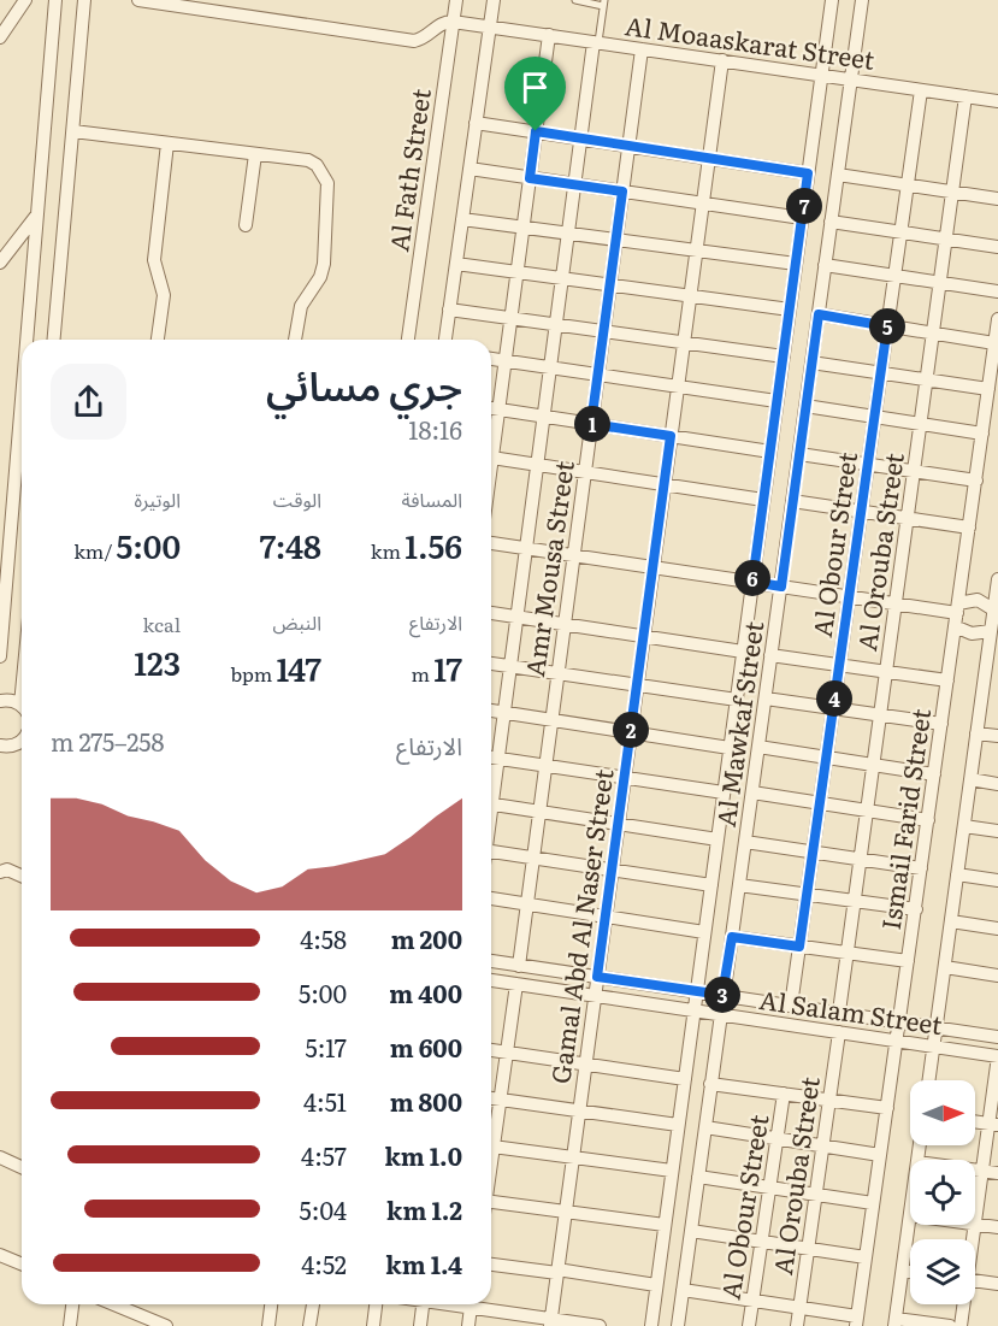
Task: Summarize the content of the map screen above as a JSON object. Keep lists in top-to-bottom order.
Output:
{
  "streets": {
    "street": [
      "Al Moaaskarat Street",
      "Al Fath Street",
      "Al Obour Street",
      "Al Orouba Street",
      "Amr Mousa Street",
      "Al Mawkaf Street",
      "Ismail Farid Street",
      "Gamal Abd Al Naser Street",
      "Al Salam Street"
    ]
  },
  "crossings": [
    ["Al Moaaskarat Street", "Al Fath Street"],
    ["Al Moaaskarat Street", "Al Obour Street"],
    ["Al Moaaskarat Street", "Al Orouba Street"],
    ["Al Moaaskarat Street", "Amr Mousa Street"],
    ["Al Moaaskarat Street", "Al Mawkaf Street"],
    ["Al Moaaskarat Street", "Gamal Abd Al Naser Street"],
    ["Al Obour Street", "Al Salam Street"],
    ["Al Orouba Street", "Al Salam Street"],
    ["Amr Mousa Street", "Al Salam Street"],
    ["Al Mawkaf Street", "Al Salam Street"],
    ["Ismail Farid Street", "Al Salam Street"],
    ["Gamal Abd Al Naser Street", "Al Salam Street"]
  ],
  "north": "right",
  "page": {
    "pins": [
      "7",
      "5",
      "1",
      "6",
      "4",
      "2",
      "3"
    ],
    "heading": ["جري مسائي", "18:16"],
    "stats": [
      ["المسافة", "1.56 km"],
      ["الوقت", "7:48"],
      ["الوتيرة", "5:00 /km"],
      ["الارتفاع", "17 m"],
      ["النبض", "147 bpm"],
      ["kcal", "123"]
    ],
    "chart": ["الارتفاع", "258–275 m"],
    "list": [
      {
        "name": "200 m",
        "note": "4:58"
      },
      {
        "name": "400 m",
        "note": "5:00"
      },
      {
        "name": "600 m",
        "note": "5:17"
      },
      {
        "name": "800 m",
        "note": "4:51"
      },
      {
        "name": "1.0 km",
        "note": "4:57"
      },
      {
        "name": "1.2 km",
        "note": "5:04"
      },
      {
        "name": "1.4 km",
        "note": "4:52"
      }
    ]
  }
}
